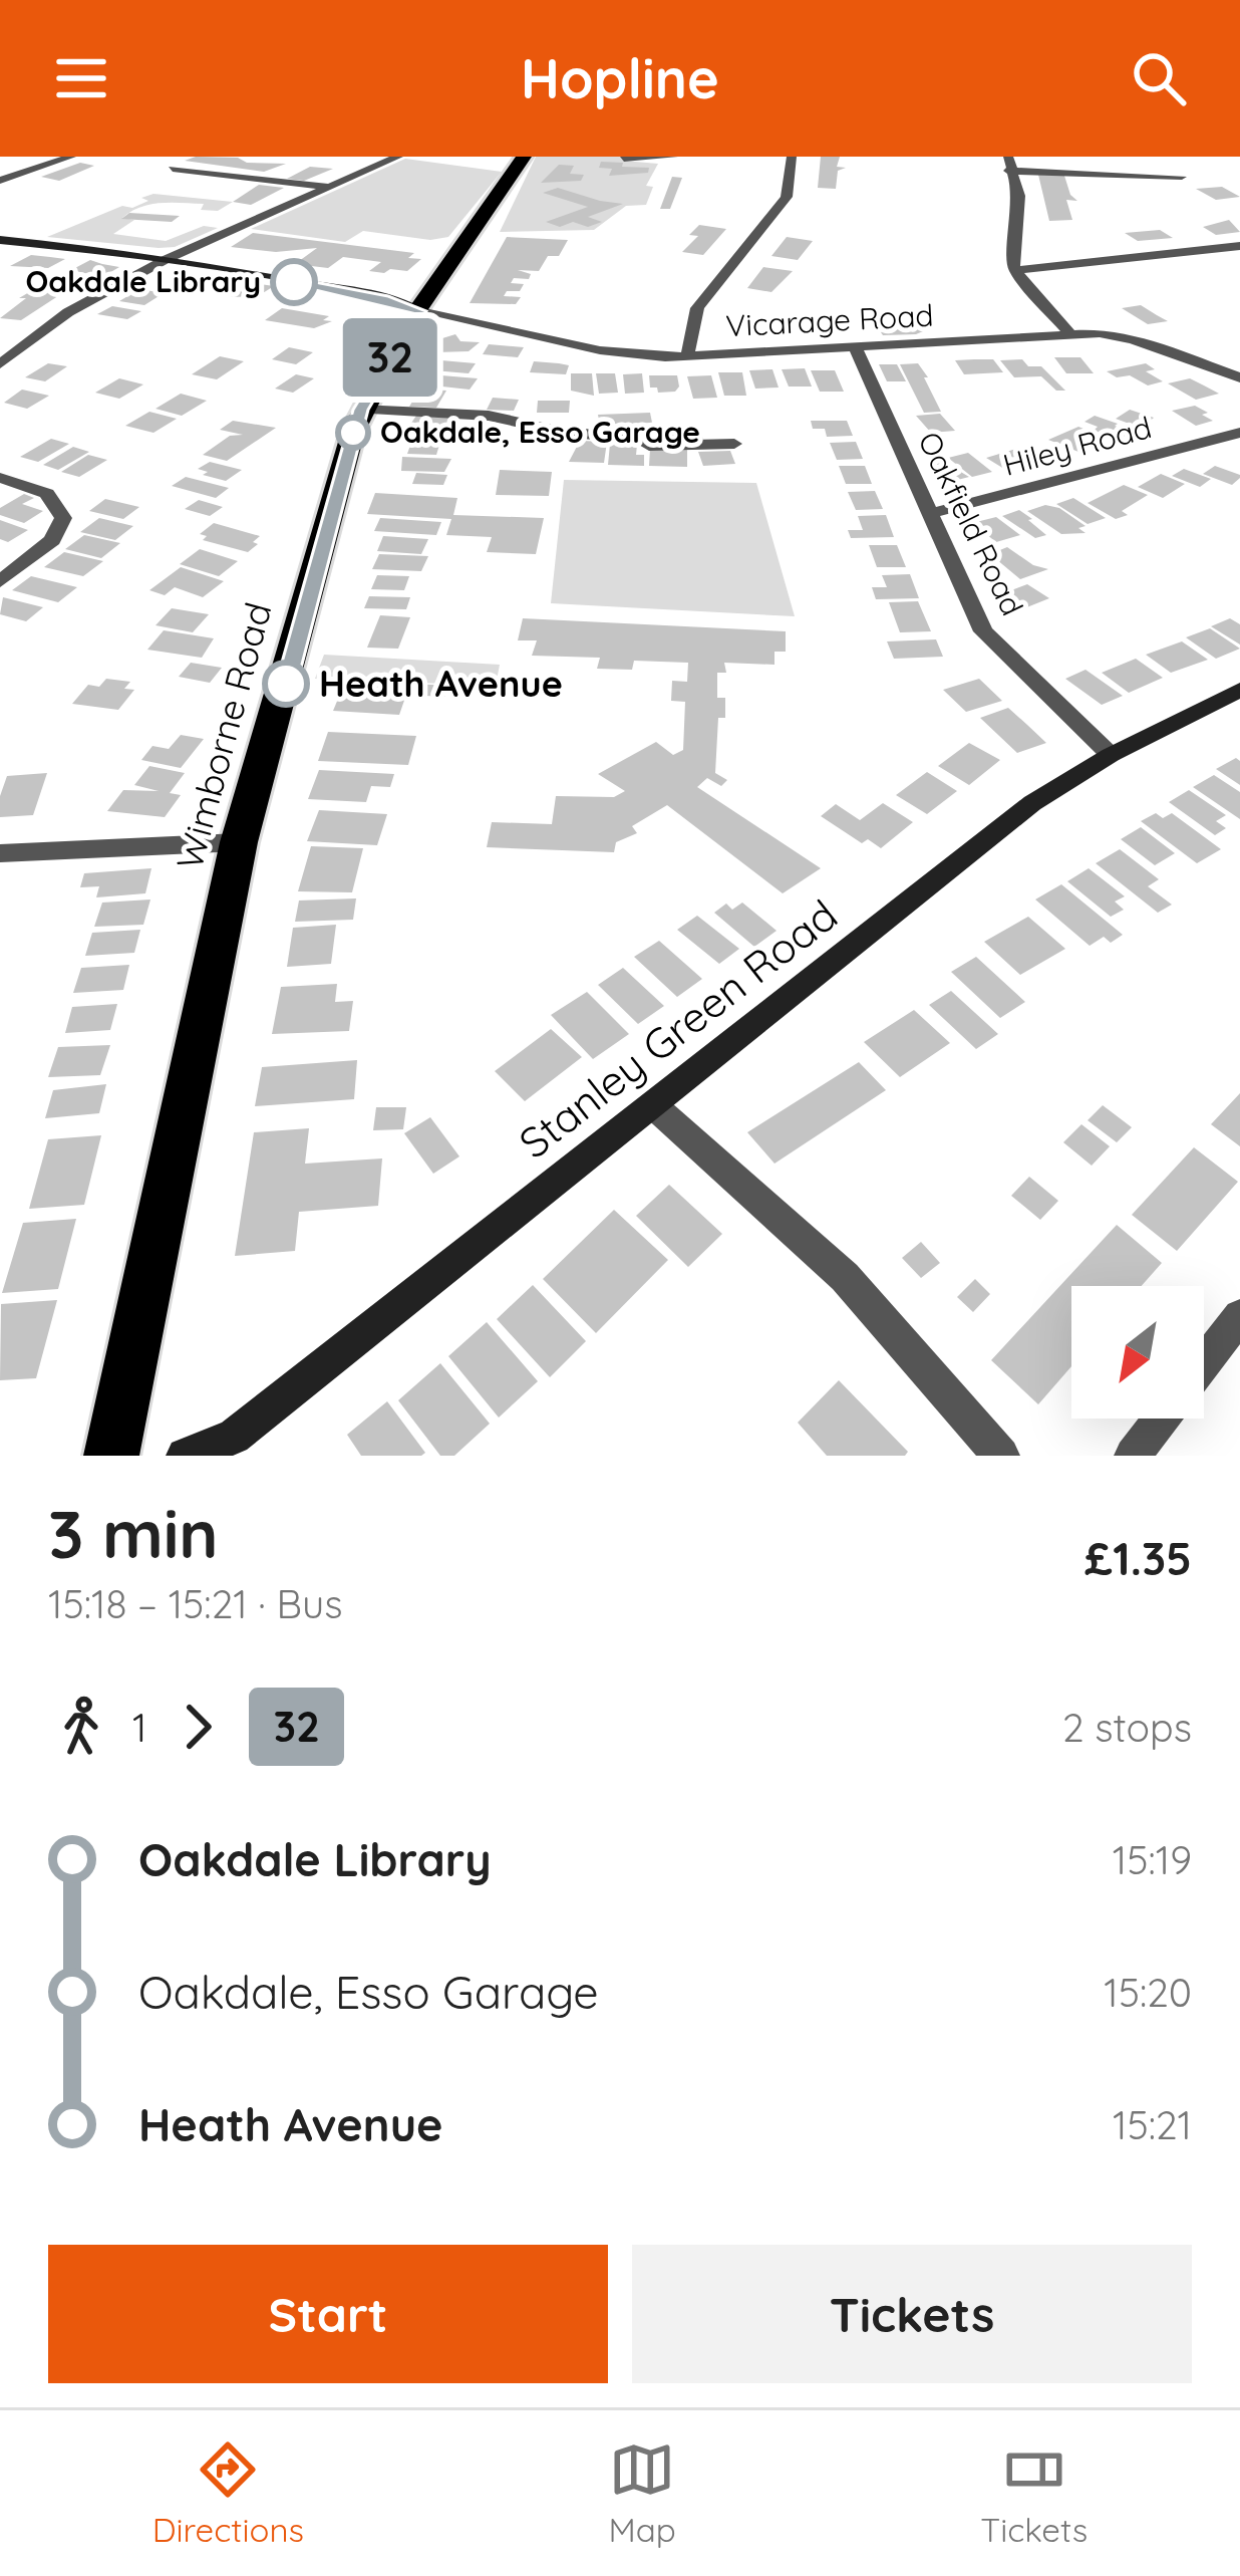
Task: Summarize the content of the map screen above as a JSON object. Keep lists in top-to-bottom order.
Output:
{
  "streets": {
    "highway": ["Wimborne Road"],
    "street": [
      "Vicarage Road",
      "Hiley Road",
      "Oakfield Road",
      "Stanley Green Road"
    ]
  },
  "crossings": [
    ["Vicarage Road", "Oakfield Road"],
    ["Vicarage Road", "Wimborne Road"],
    ["Hiley Road", "Oakfield Road"],
    ["Oakfield Road", "Stanley Green Road"]
  ],
  "places": ["Oakdale Library", "Oakdale, Esso Garage", "Heath Avenue"],
  "lines": ["bus line 32"],
  "north": "bottom left",
  "page": {
    "header": "Hopline",
    "on_map": "32",
    "heading": ["3 min", "15:18 – 15:21 · Bus", "£1.35"],
    "legs": ["1", "32", "2 stops"],
    "list": [
      {
        "name": "Oakdale Library",
        "value": "15:19"
      },
      {
        "name": "Oakdale, Esso Garage",
        "value": "15:20"
      },
      {
        "name": "Heath Avenue",
        "value": "15:21"
      }
    ],
    "buttons": ["Start", "Tickets"],
    "tabs": ["Directions", "Map", "Tickets"]
  }
}
